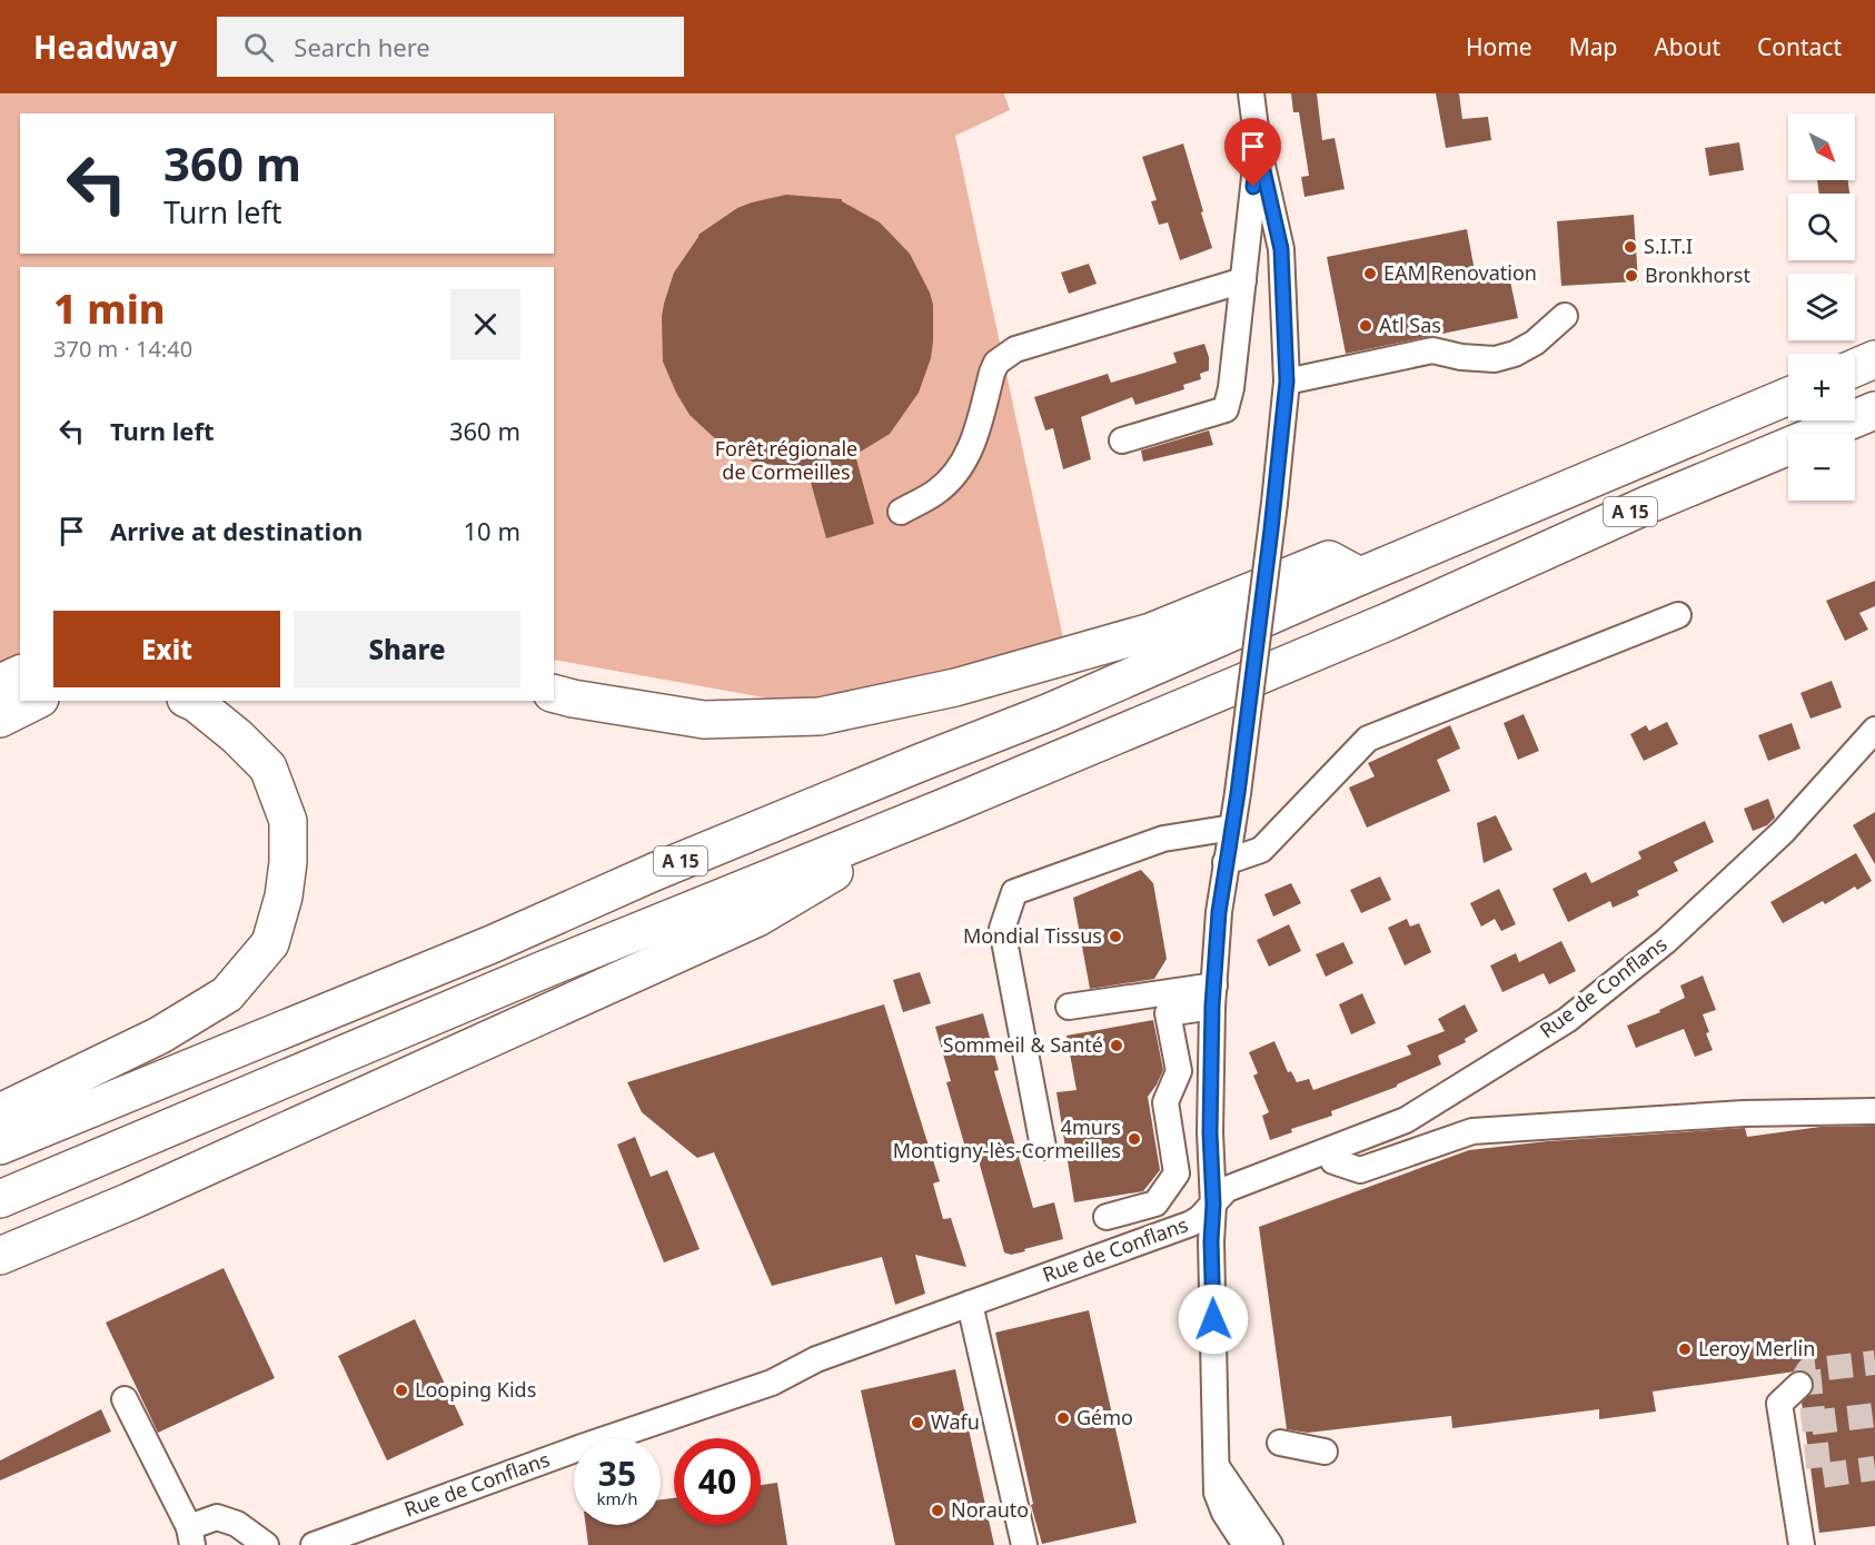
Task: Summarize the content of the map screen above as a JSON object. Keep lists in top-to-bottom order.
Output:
{
  "streets": {
    "highway": ["A 15"],
    "street": ["Rue de Conflans"]
  },
  "parks": ["Forêt régionale de Cormeilles"],
  "places": [
    "S.I.T.I",
    "EAM Renovation",
    "Bronkhorst",
    "Atl Sas",
    "Mondial Tissus",
    "Sommeil & Santé",
    "4murs Montigny-lès-Cormeilles",
    "Leroy Merlin",
    "Looping Kids",
    "Gémo",
    "Wafu",
    "Norauto"
  ],
  "north": "bottom right",
  "page": {
    "header": "Headway",
    "search": "Search here",
    "nav": [
      "Home",
      "Map",
      "About",
      "Contact"
    ],
    "map_buttons": ["+", "−"],
    "turn": ["360 m", "Turn left"],
    "heading": ["1 min", "370 m · 14:40"],
    "list": [
      {
        "name": "Turn left",
        "value": "360 m"
      },
      {
        "name": "Arrive at destination",
        "value": "10 m"
      }
    ],
    "buttons": ["Exit", "Share"],
    "speed": "35 km/h",
    "limit": "40"
  }
}
